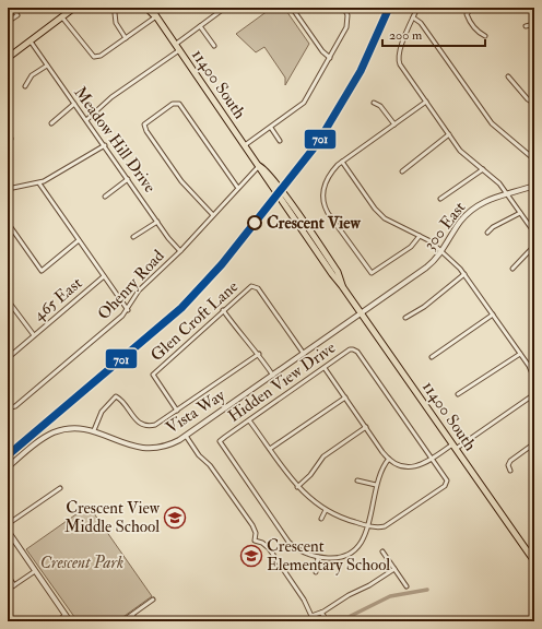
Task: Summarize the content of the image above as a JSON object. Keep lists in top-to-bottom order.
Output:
{
  "streets": {
    "main road": ["11400 South"],
    "street": [
      "Meadow Hill Drive",
      "300 East",
      "Ohenry Road",
      "465 East",
      "Glen Croft Lane",
      "Hidden View Drive",
      "Vista Way"
    ]
  },
  "crossings": [
    ["11400 South", "300 East"],
    ["11400 South", "Ohenry Road"],
    ["11400 South", "Vista Way"],
    ["Meadow Hill Drive", "Ohenry Road"],
    ["300 East", "Vista Way"],
    ["Glen Croft Lane", "Vista Way"]
  ],
  "parks": ["Crescent Park"],
  "places": {
    "other": ["Crescent View"],
    "school or university": ["Crescent View Middle School", "Crescent Elementary School"]
  },
  "lines": ["transit line 701"],
  "scale_bar": "200 m"
}
